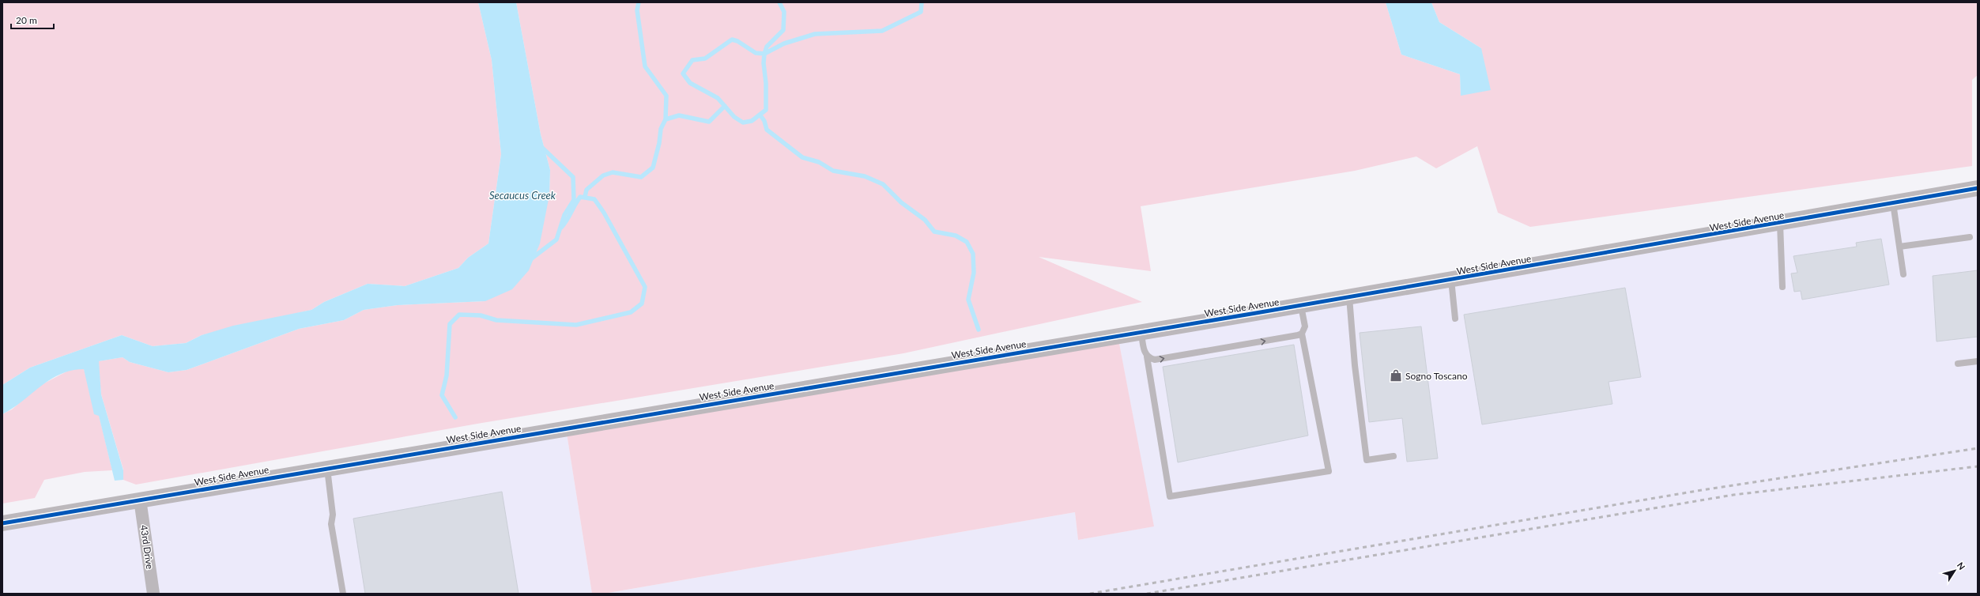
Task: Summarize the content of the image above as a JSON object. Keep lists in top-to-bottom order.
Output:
{
  "streets": {
    "street": ["West Side Avenue", "43rd Drive"]
  },
  "crossings": [
    ["West Side Avenue", "43rd Drive"]
  ],
  "water": ["Secaucus Creek"],
  "places": {
    "shop": ["Sogno Toscano"]
  },
  "scale_bar": "20 m",
  "north": "top right"
}
